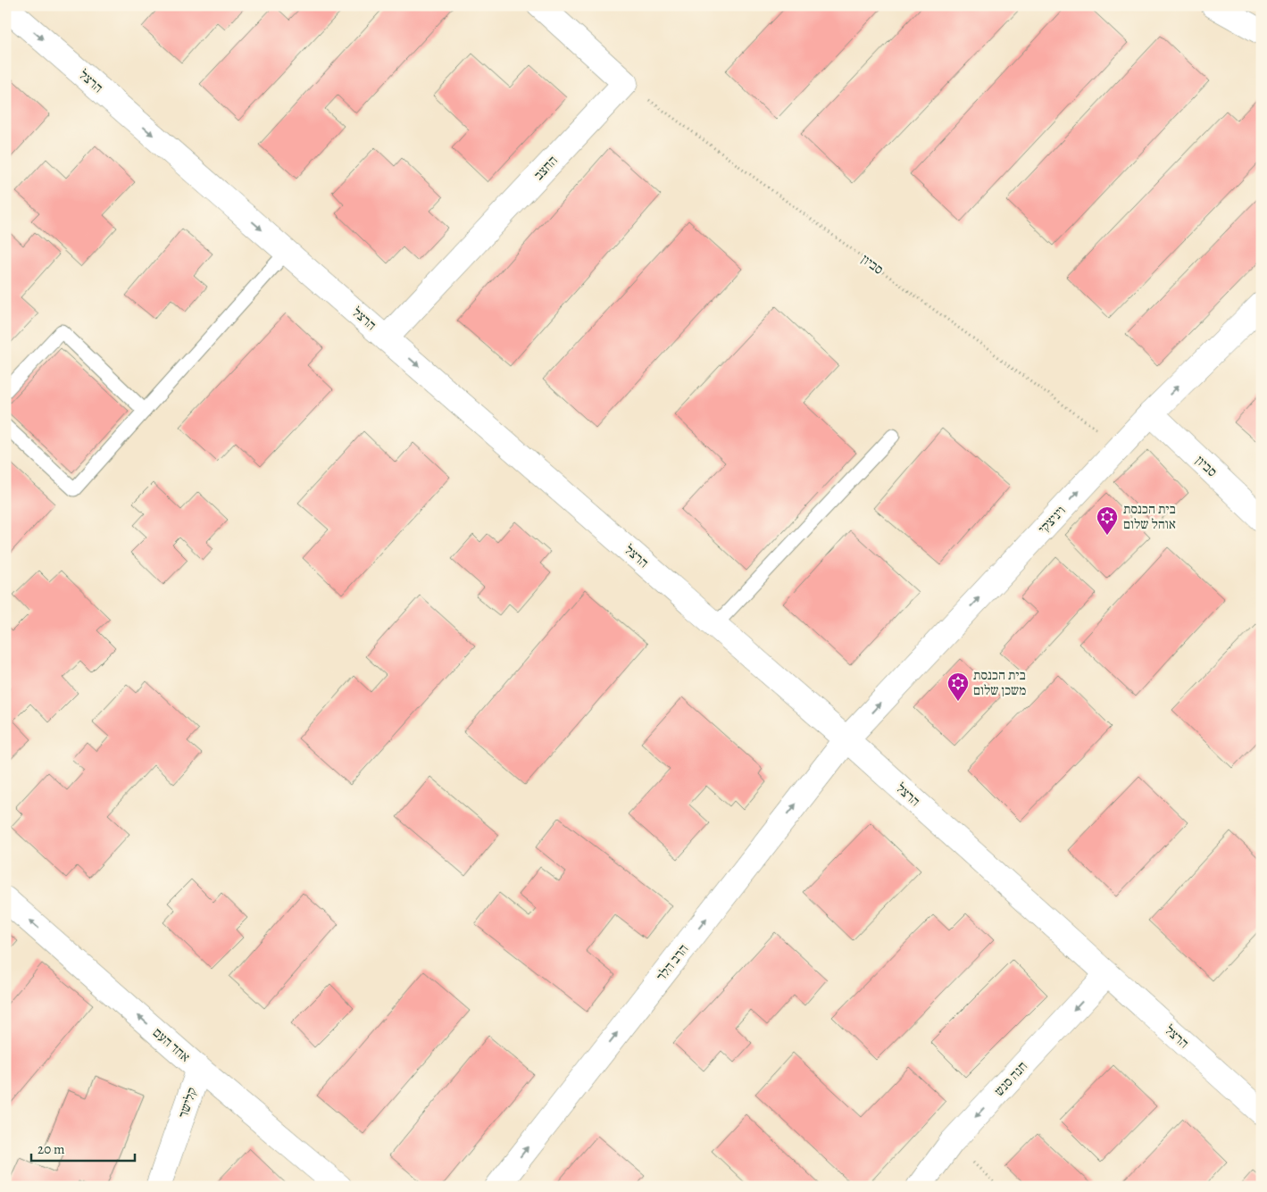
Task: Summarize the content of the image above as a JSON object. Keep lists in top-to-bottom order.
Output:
{
  "streets": {
    "street": [
      "הרצל",
      "החצב",
      "סביון",
      "ויניצקי",
      "הרב הלר",
      "אחד העם",
      "חנה סנש",
      "קלישר"
    ]
  },
  "crossings": [
    ["הרצל", "החצב"],
    ["הרצל", "ויניצקי"],
    ["הרצל", "הרב הלר"],
    ["הרצל", "חנה סנש"],
    ["החצב", "סביון"],
    ["סביון", "ויניצקי"],
    ["ויניצקי", "הרב הלר"],
    ["אחד העם", "קלישר"]
  ],
  "one_way": [
    "הרצל",
    "ויניצקי",
    "הרב הלר",
    "אחד העם",
    "חנה סנש"
  ],
  "places": {
    "synagogue": ["בית הכנסת אוהל שלום", "בית הכנסת משכן שלום"]
  },
  "scale_bar": "20 m"
}
